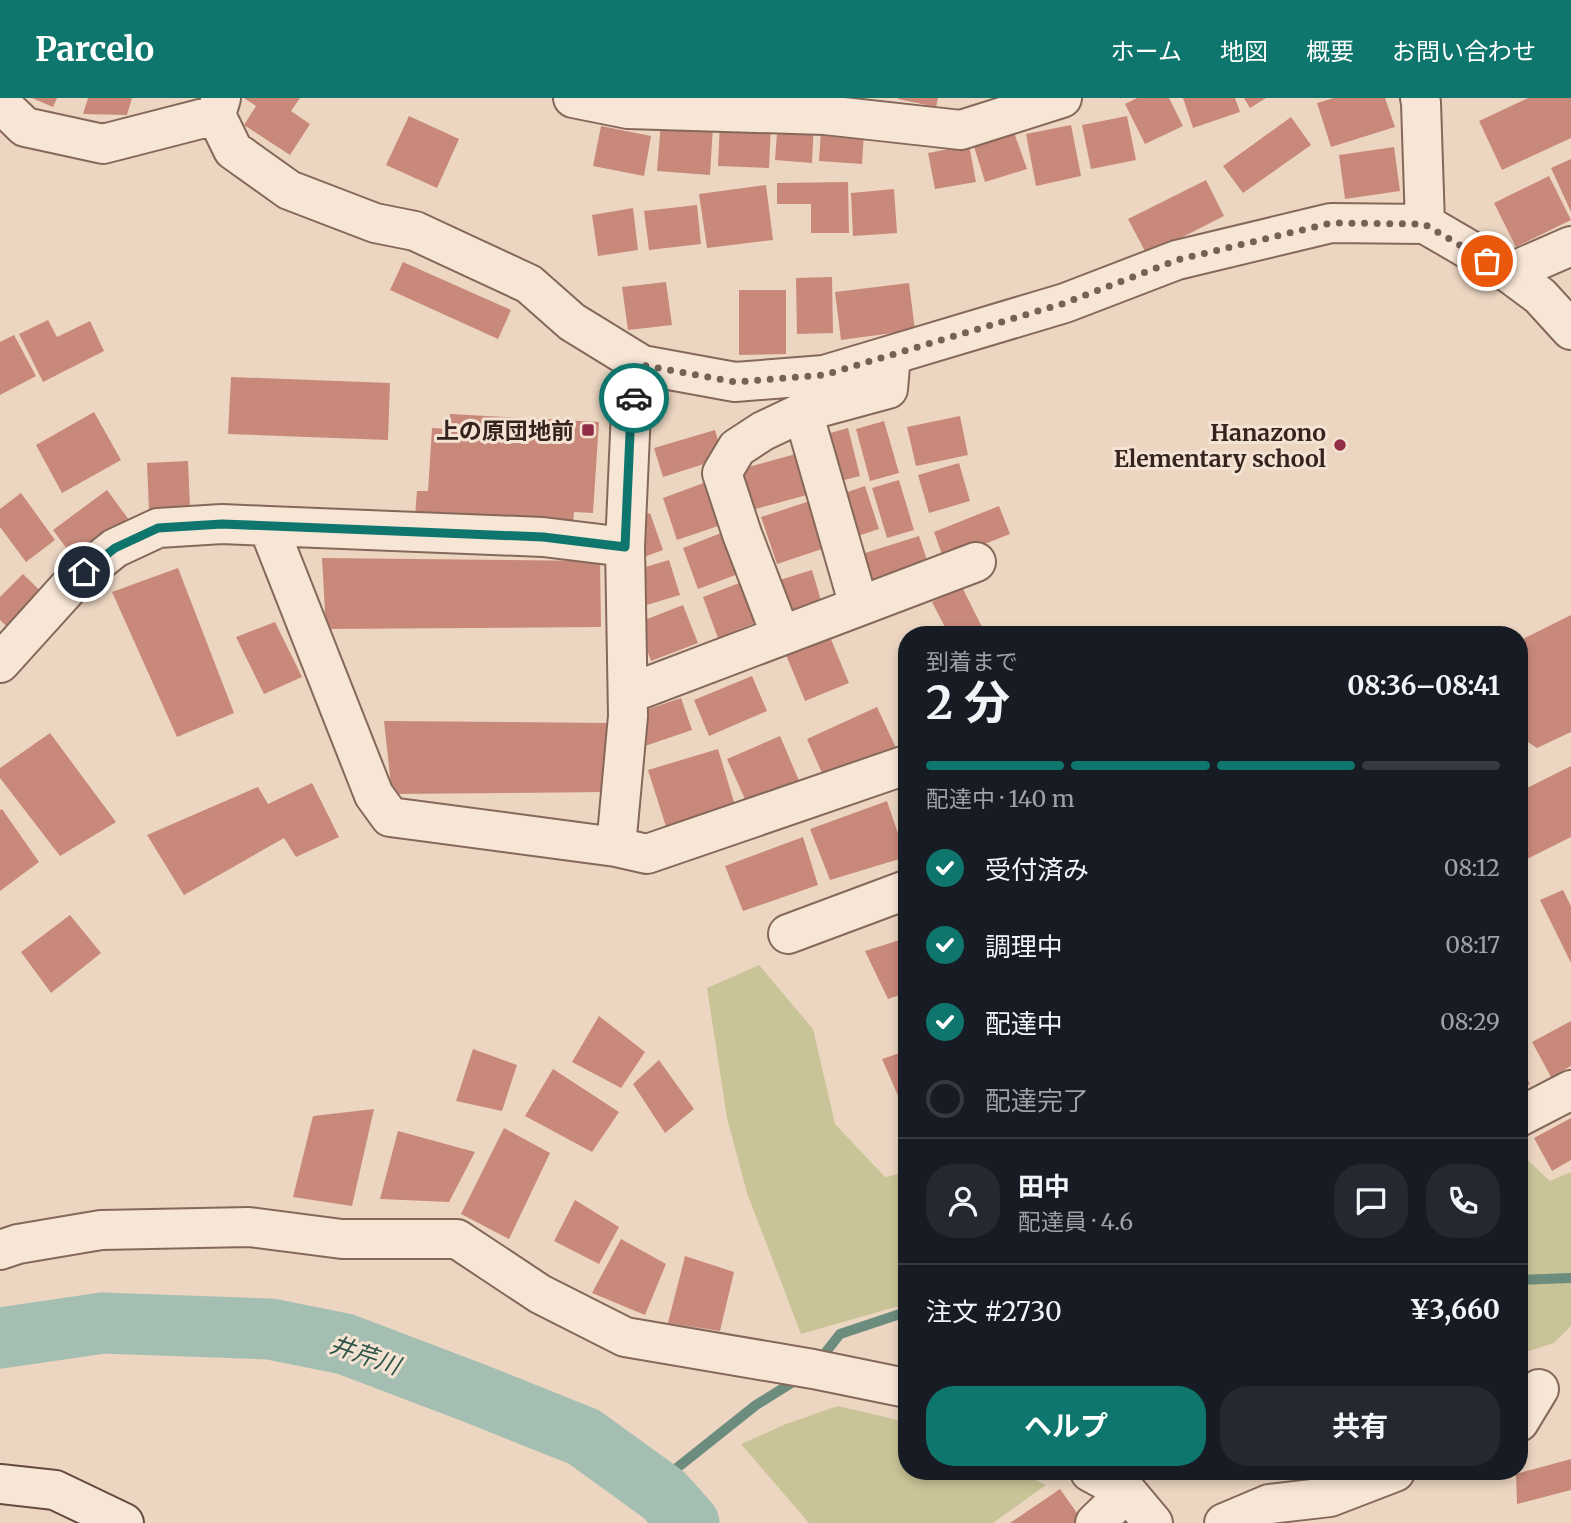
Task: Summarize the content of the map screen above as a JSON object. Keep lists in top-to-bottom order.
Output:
{
  "water": ["井芹川"],
  "places": {
    "transit": ["上の原団地前"],
    "other": ["Hanazono Elementary school"]
  },
  "page": {
    "header": "Parcelo",
    "nav": [
      "ホーム",
      "地図",
      "概要",
      "お問い合わせ"
    ],
    "heading": ["2 分", "到着まで", "08:36–08:41"],
    "panel": [
      "田中",
      "配達員 · 4.6",
      "注文 #2730",
      "¥3,660"
    ],
    "bar": "配達中 · 140 m",
    "list": [
      ["受付済み", "08:12"],
      ["調理中", "08:17"],
      ["配達中", "08:29"],
      "配達完了"
    ],
    "buttons": ["ヘルプ", "共有"]
  }
}
